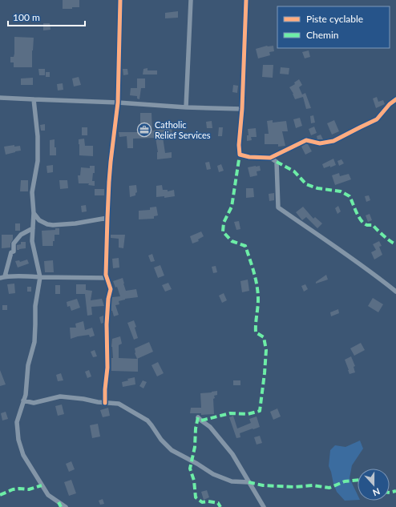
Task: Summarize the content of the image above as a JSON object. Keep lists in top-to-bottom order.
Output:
{
  "places": {
    "office": ["Catholic Relief Services"]
  },
  "legend": ["Piste cyclable", "Chemin"],
  "scale_bar": "100 m",
  "north": "bottom"
}
